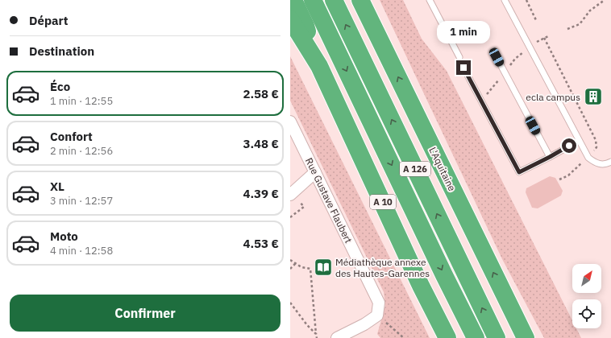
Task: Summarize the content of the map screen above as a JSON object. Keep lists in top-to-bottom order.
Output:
{
  "streets": {
    "highway": ["A 126", "L'Aquitaine", "A 10"],
    "street": ["Rue Gustave Flaubert"]
  },
  "places": {
    "building": ["ecla campus"],
    "library": ["Médiathèque annexe des Hautes-Garennes"]
  },
  "north": "top right",
  "page": {
    "banner": ["Départ", "Destination"],
    "bubble": "1 min",
    "list": [
      {
        "name": "Éco",
        "note": "1 min · 12:55",
        "value": "2.58 €"
      },
      {
        "name": "Confort",
        "note": "2 min · 12:56",
        "value": "3.48 €"
      },
      {
        "name": "XL",
        "note": "3 min · 12:57",
        "value": "4.39 €"
      },
      {
        "name": "Moto",
        "note": "4 min · 12:58",
        "value": "4.53 €"
      }
    ],
    "buttons": "Confirmer"
  }
}
